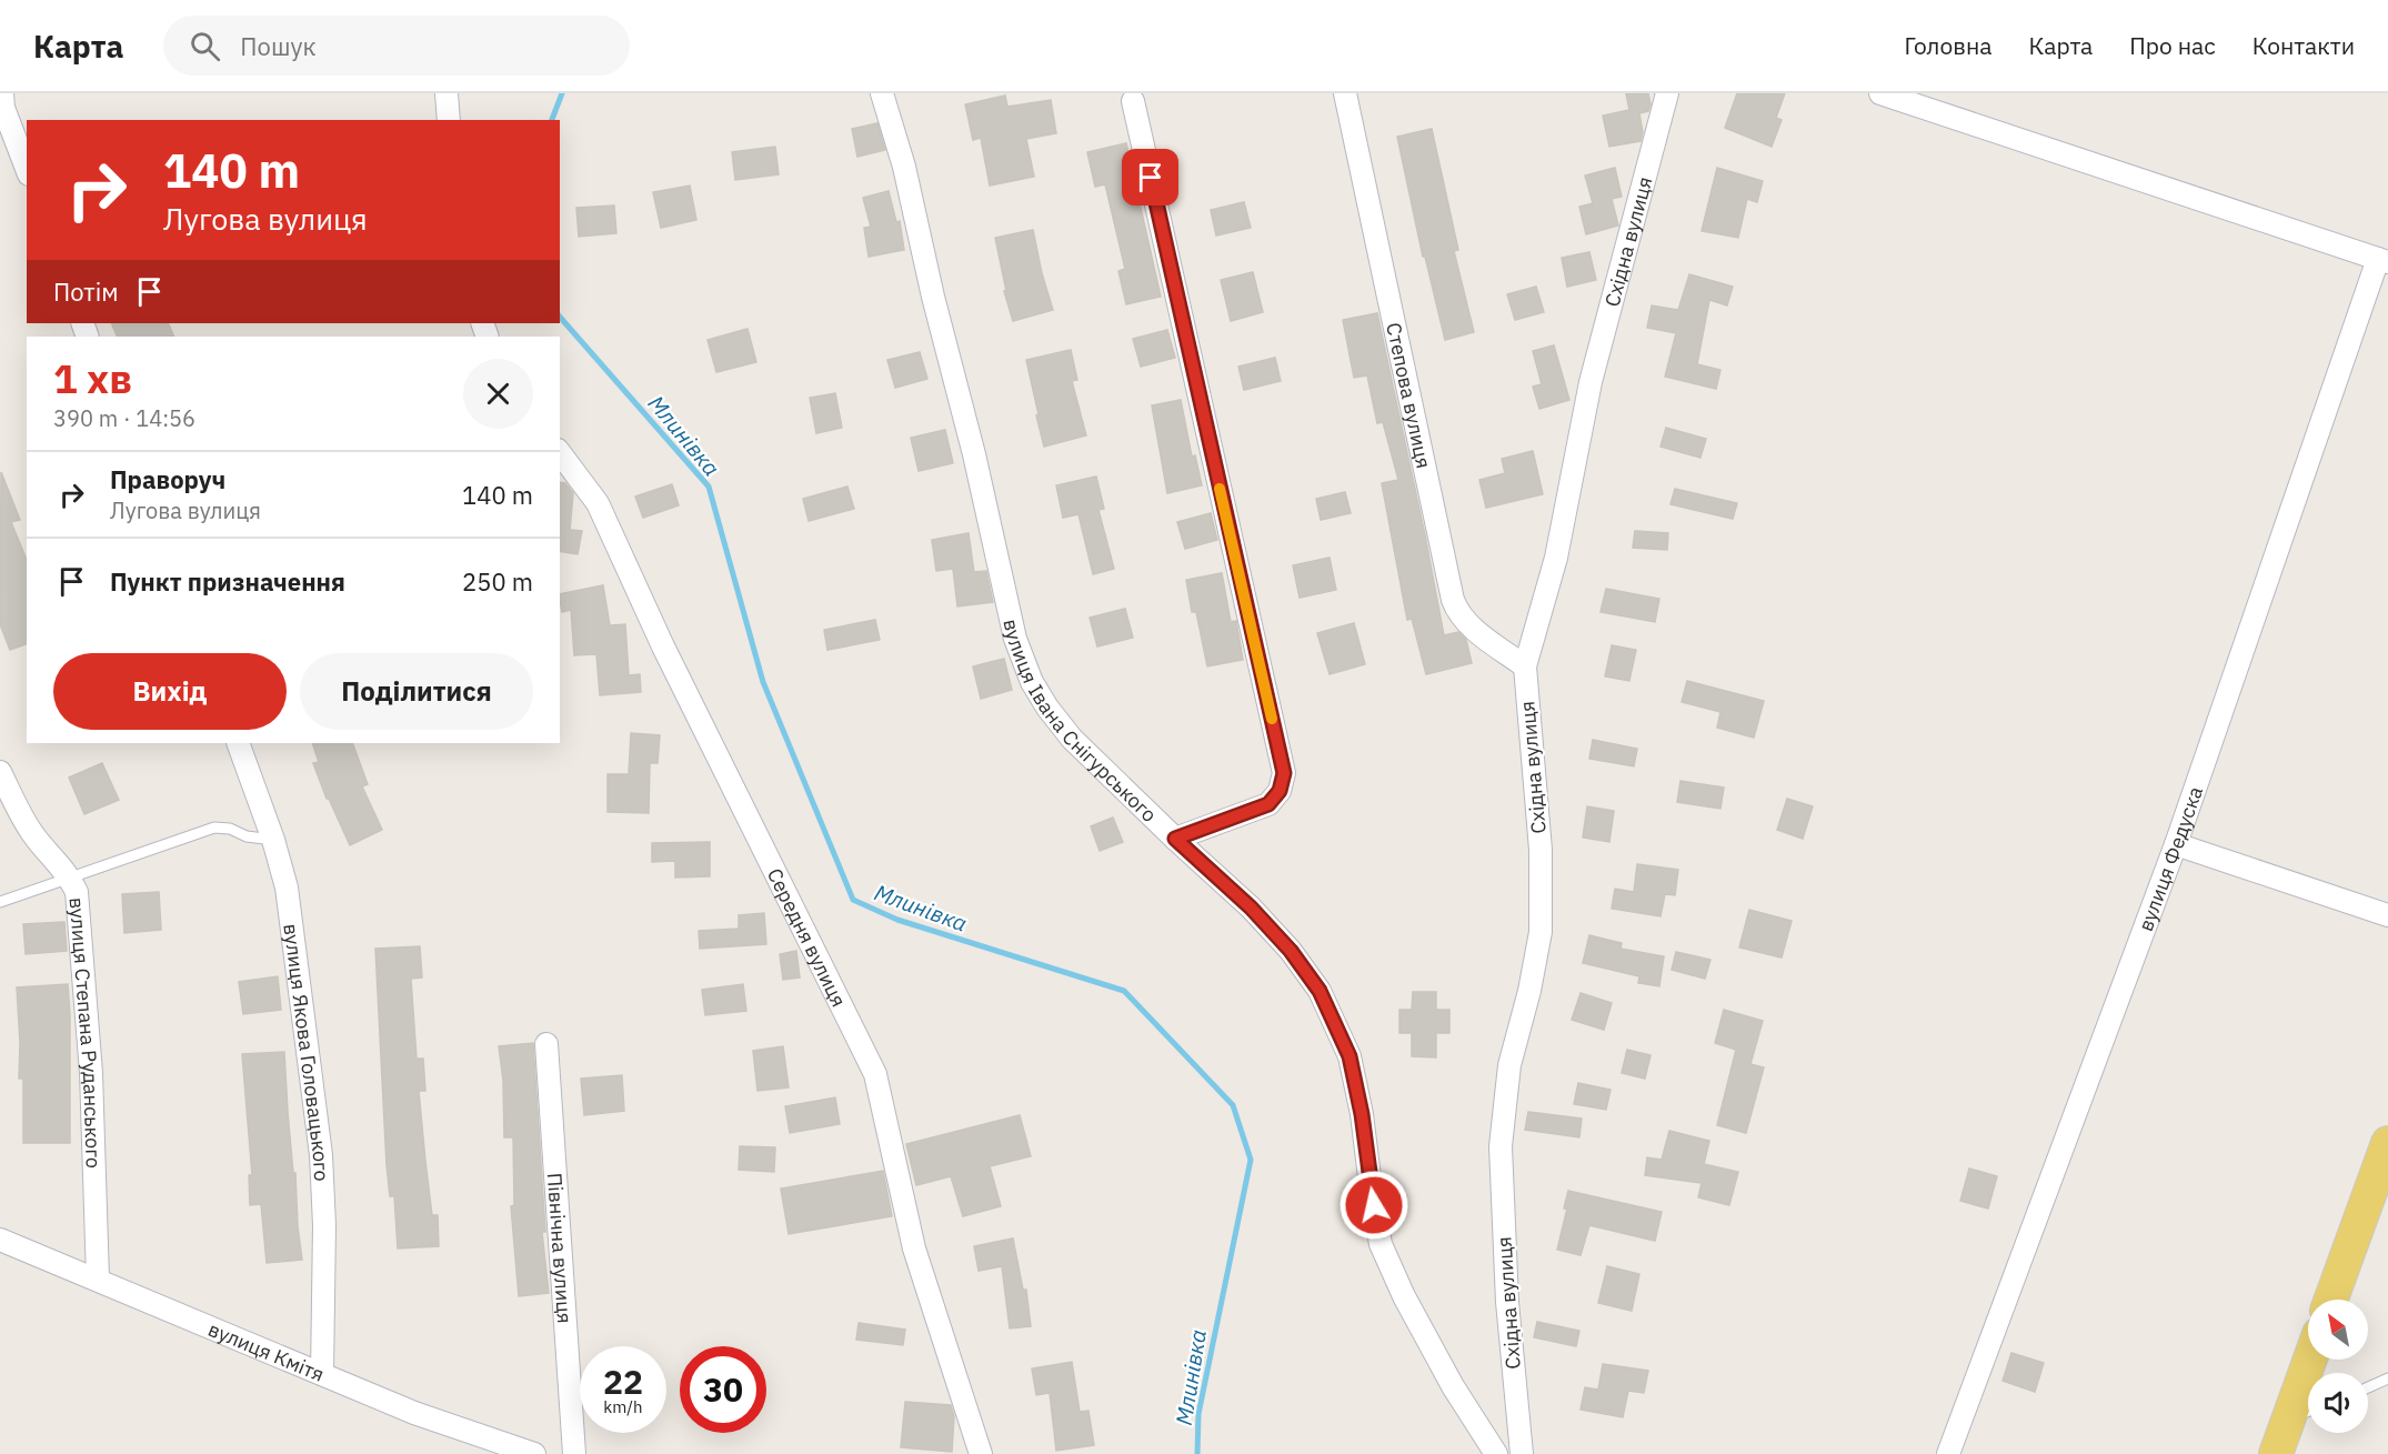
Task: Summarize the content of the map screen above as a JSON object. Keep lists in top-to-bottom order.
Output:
{
  "streets": {
    "street": [
      "Східна вулиця",
      "Степова вулиця",
      "вулиця Івана Снігурського",
      "вулиця Федуска",
      "Середня вулиця",
      "вулиця Степана Руданського",
      "вулиця Якова Головацького",
      "Північна вулиця",
      "вулиця Кмітя"
    ]
  },
  "crossings": [
    ["Східна вулиця", "Степова вулиця"],
    ["вулиця Степана Руданського", "вулиця Кмітя"],
    ["вулиця Якова Головацького", "вулиця Кмітя"]
  ],
  "water": ["Млинівка"],
  "north": "top left",
  "page": {
    "header": "Карта",
    "search": "Пошук",
    "nav": [
      "Головна",
      "Карта",
      "Про нас",
      "Контакти"
    ],
    "turn": ["140 m", "Лугова вулиця"],
    "then": "Потім",
    "heading": ["1 хв", "390 m · 14:56"],
    "list": [
      {
        "name": "Праворуч",
        "note": "Лугова вулиця",
        "value": "140 m"
      },
      {
        "name": "Пункт призначення",
        "value": "250 m"
      }
    ],
    "buttons": ["Вихід", "Поділитися"],
    "speed": "22 km/h",
    "limit": "30"
  }
}
